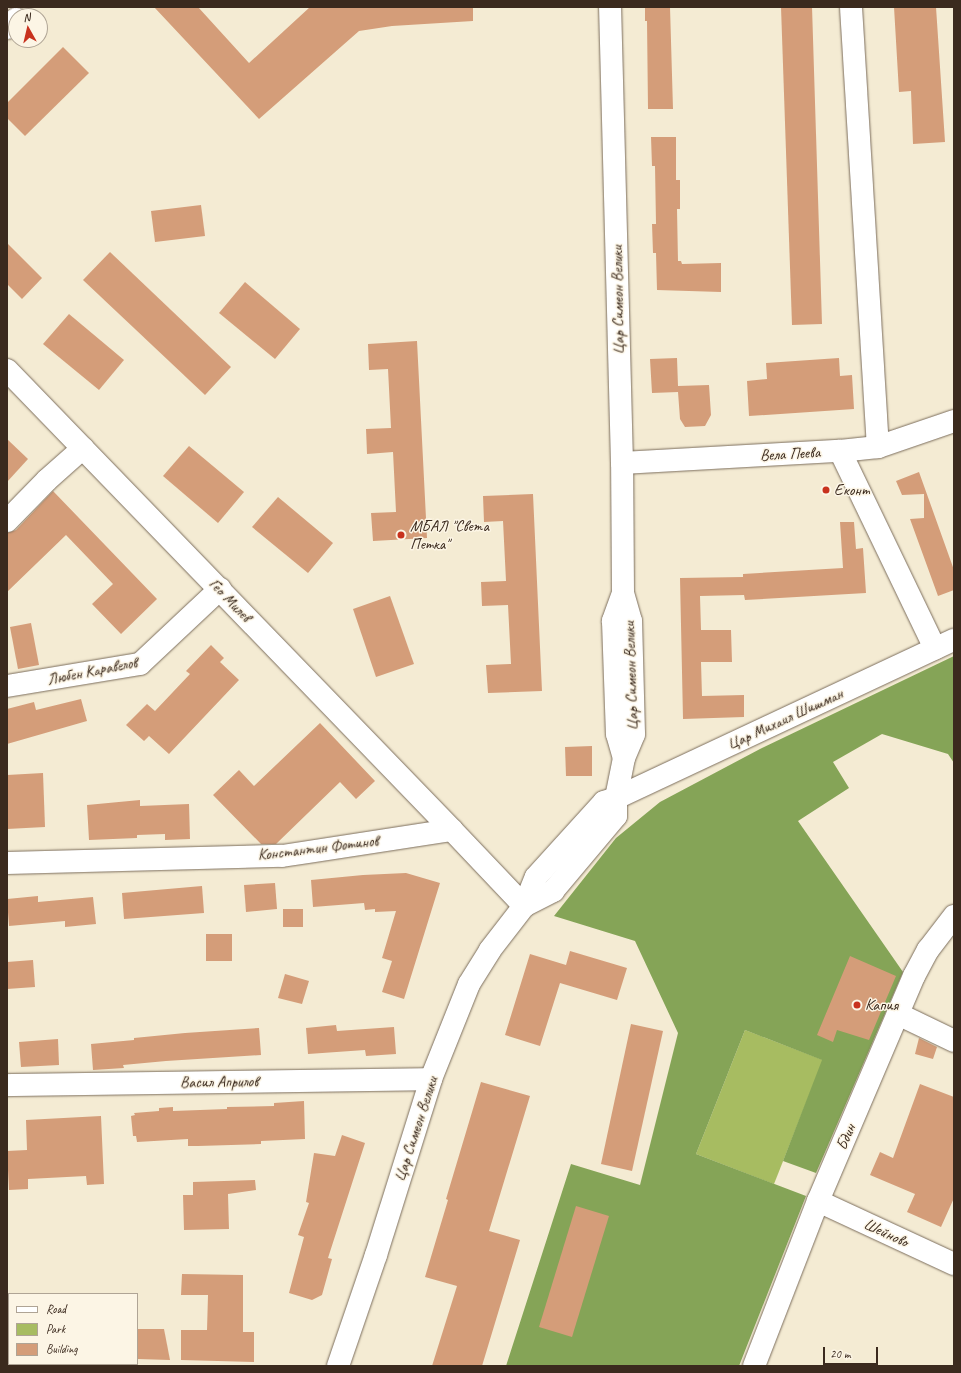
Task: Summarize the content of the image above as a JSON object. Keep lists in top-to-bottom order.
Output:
{
  "streets": {
    "street": [
      "Цар Симеон Велики",
      "Вела Пеева",
      "Гео Милев",
      "Любен Каравелов",
      "Цар Михаил Шишман",
      "Константин Фотинов",
      "Васил Априлов",
      "Бдин",
      "Шейново"
    ]
  },
  "crossings": [
    ["Цар Симеон Велики", "Вела Пеева"],
    ["Цар Симеон Велики", "Цар Михаил Шишман"],
    ["Цар Симеон Велики", "Васил Априлов"],
    ["Гео Милев", "Любен Каравелов"],
    ["Гео Милев", "Константин Фотинов"],
    ["Бдин", "Шейново"]
  ],
  "places": ["Еконт", "МБАЛ \"Света Петка\"", "Капия"],
  "legend": ["Road", "Park", "Building"],
  "scale_bar": "20 m",
  "north": "top"
}
